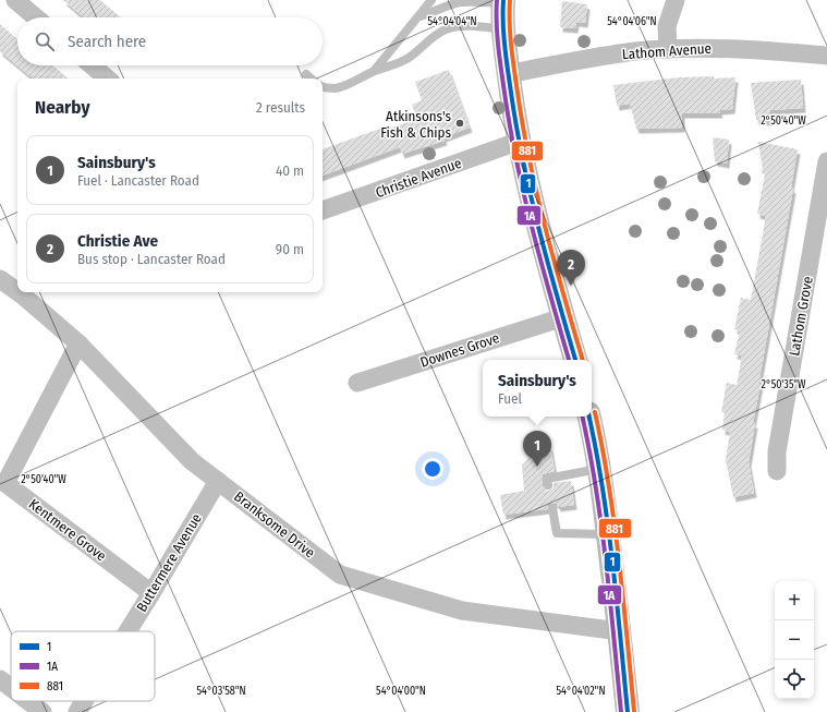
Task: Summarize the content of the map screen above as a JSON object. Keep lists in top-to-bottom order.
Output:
{
  "streets": {
    "street": [
      "Lathom Avenue",
      "Christie Avenue",
      "Lathom Grove",
      "Downes Grove",
      "Branksome Drive",
      "Kentmere Grove",
      "Buttermere Avenue"
    ]
  },
  "crossings": [
    ["Branksome Drive", "Kentmere Grove"],
    ["Branksome Drive", "Buttermere Avenue"],
    ["Kentmere Grove", "Buttermere Avenue"]
  ],
  "places": ["Atkinsons's Fish & Chips"],
  "lines": ["transit line 1", "transit line 1A", "transit line 881"],
  "legend": ["1", "1A", "881"],
  "page": {
    "search": "Search here",
    "heading": ["Nearby", "2 results"],
    "list": [
      {
        "mark": "1",
        "name": "Sainsbury's",
        "note": "Fuel · Lancaster Road",
        "value": "40 m"
      },
      {
        "mark": "2",
        "name": "Christie Ave",
        "note": "Bus stop · Lancaster Road",
        "value": "90 m"
      }
    ],
    "pins": ["2", "1"],
    "popup": ["Sainsbury's", "Fuel"],
    "map_buttons": ["+", "−"]
  },
  "coordinates": [
    "54°04'06\"N",
    "54°04'04\"N",
    "2°50'40\"W",
    "2°50'35\"W",
    "54°03'58\"N",
    "54°04'00\"N",
    "54°04'02\"N"
  ]
}
